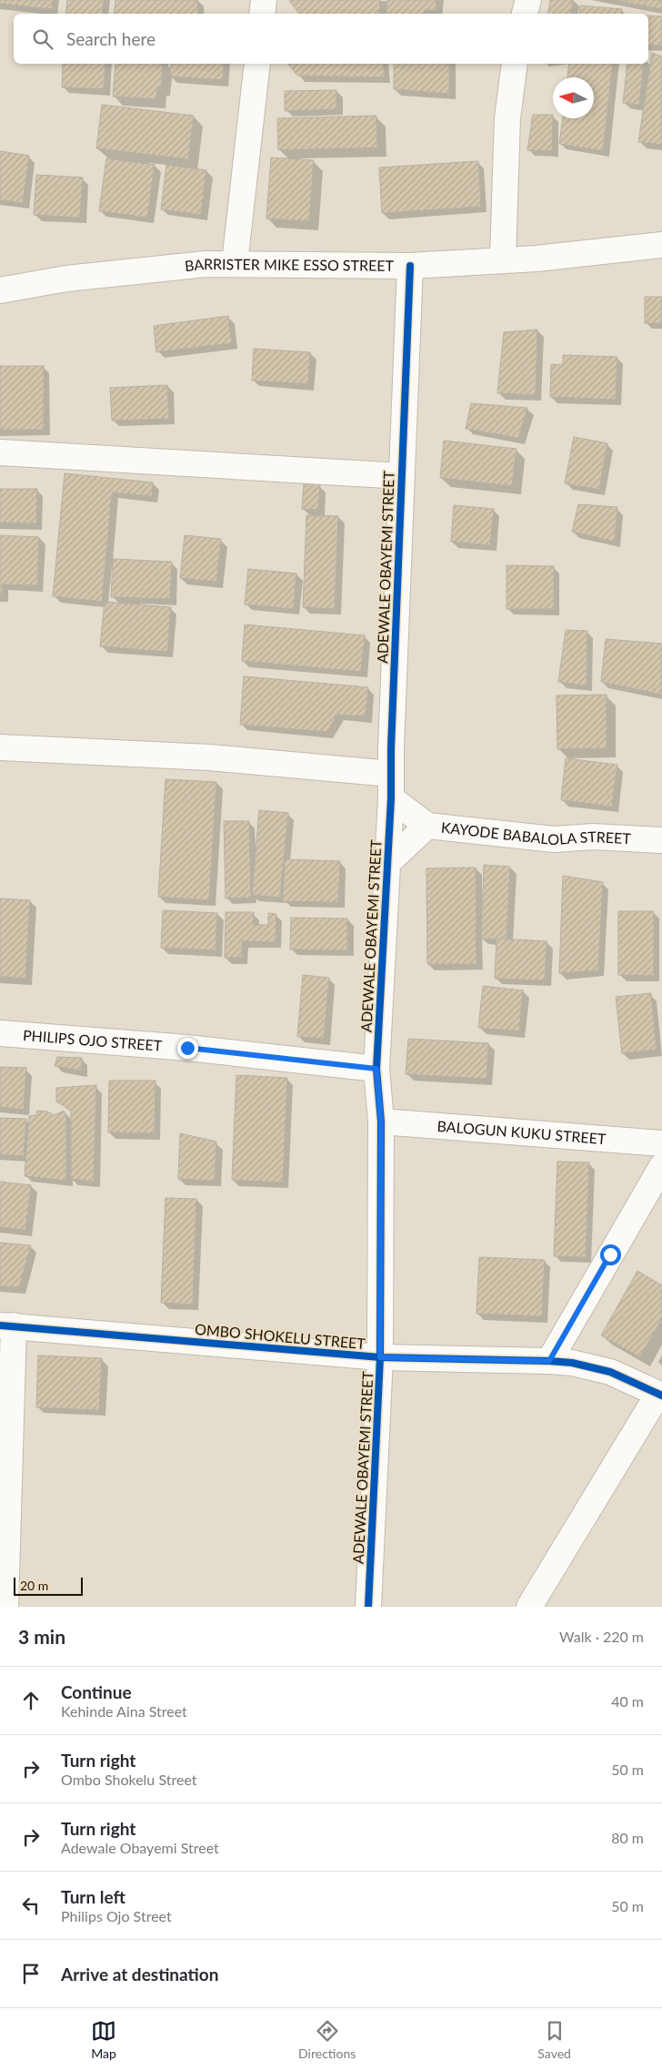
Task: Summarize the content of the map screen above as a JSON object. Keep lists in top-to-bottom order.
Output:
{
  "streets": {
    "street": [
      "BARRISTER MIKE ESSO STREET",
      "ADEWALE OBAYEMI STREET",
      "KAYODE BABALOLA STREET",
      "PHILIPS OJO STREET",
      "BALOGUN KUKU STREET",
      "OMBO SHOKELU STREET"
    ]
  },
  "crossings": [
    ["BARRISTER MIKE ESSO STREET", "ADEWALE OBAYEMI STREET"],
    ["ADEWALE OBAYEMI STREET", "KAYODE BABALOLA STREET"],
    ["ADEWALE OBAYEMI STREET", "PHILIPS OJO STREET"],
    ["ADEWALE OBAYEMI STREET", "BALOGUN KUKU STREET"],
    ["ADEWALE OBAYEMI STREET", "OMBO SHOKELU STREET"]
  ],
  "scale_bar": "20 m",
  "north": "left",
  "page": {
    "search": "Search here",
    "scale": "20 m",
    "heading": ["3 min", "Walk · 220 m"],
    "list": [
      ["Continue", "Kehinde Aina Street", "40 m"],
      ["Turn right", "Ombo Shokelu Street", "50 m"],
      ["Turn right", "Adewale Obayemi Street", "80 m"],
      ["Turn left", "Philips Ojo Street", "50 m"],
      "Arrive at destination"
    ],
    "nav": ["Map", "Directions", "Saved"]
  }
}
